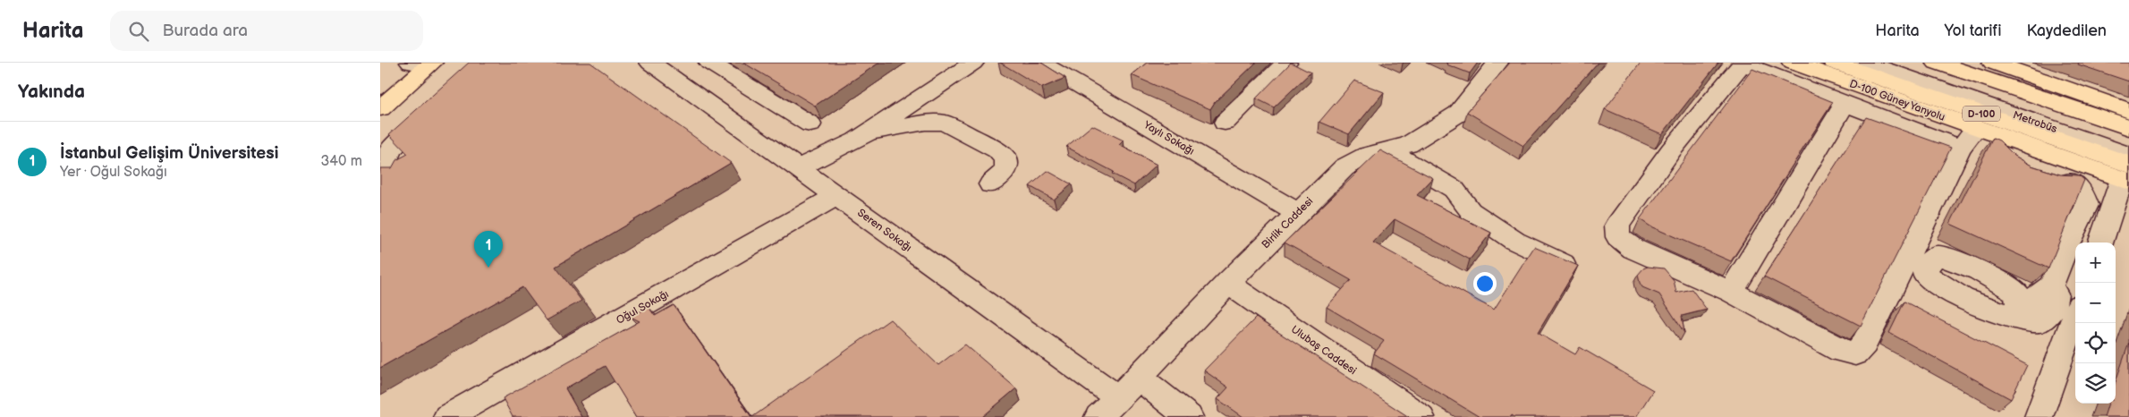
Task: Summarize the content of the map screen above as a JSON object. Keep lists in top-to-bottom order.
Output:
{
  "streets": {
    "main road": ["D-100 Güney Yanyolu", "D-100"],
    "street": [
      "Metrobüs",
      "Yaylı Sokağı",
      "Birlik Caddesi",
      "Seren Sokağı",
      "Oğul Sokağı",
      "Ulubaş Caddesi"
    ]
  },
  "crossings": [
    ["D-100 Güney Yanyolu", "D-100"],
    ["Yaylı Sokağı", "Birlik Caddesi"],
    ["Birlik Caddesi", "Seren Sokağı"],
    ["Birlik Caddesi", "Ulubaş Caddesi"],
    ["Seren Sokağı", "Oğul Sokağı"]
  ],
  "page": {
    "header": "Harita",
    "search": "Burada ara",
    "nav": ["Harita", "Yol tarifi", "Kaydedilen"],
    "heading": "Yakında",
    "list": [
      {
        "mark": "1",
        "name": "İstanbul Gelişim Üniversitesi",
        "note": "Yer · Oğul Sokağı",
        "value": "340 m"
      }
    ],
    "pins": "1",
    "map_buttons": ["+", "−"]
  }
}
